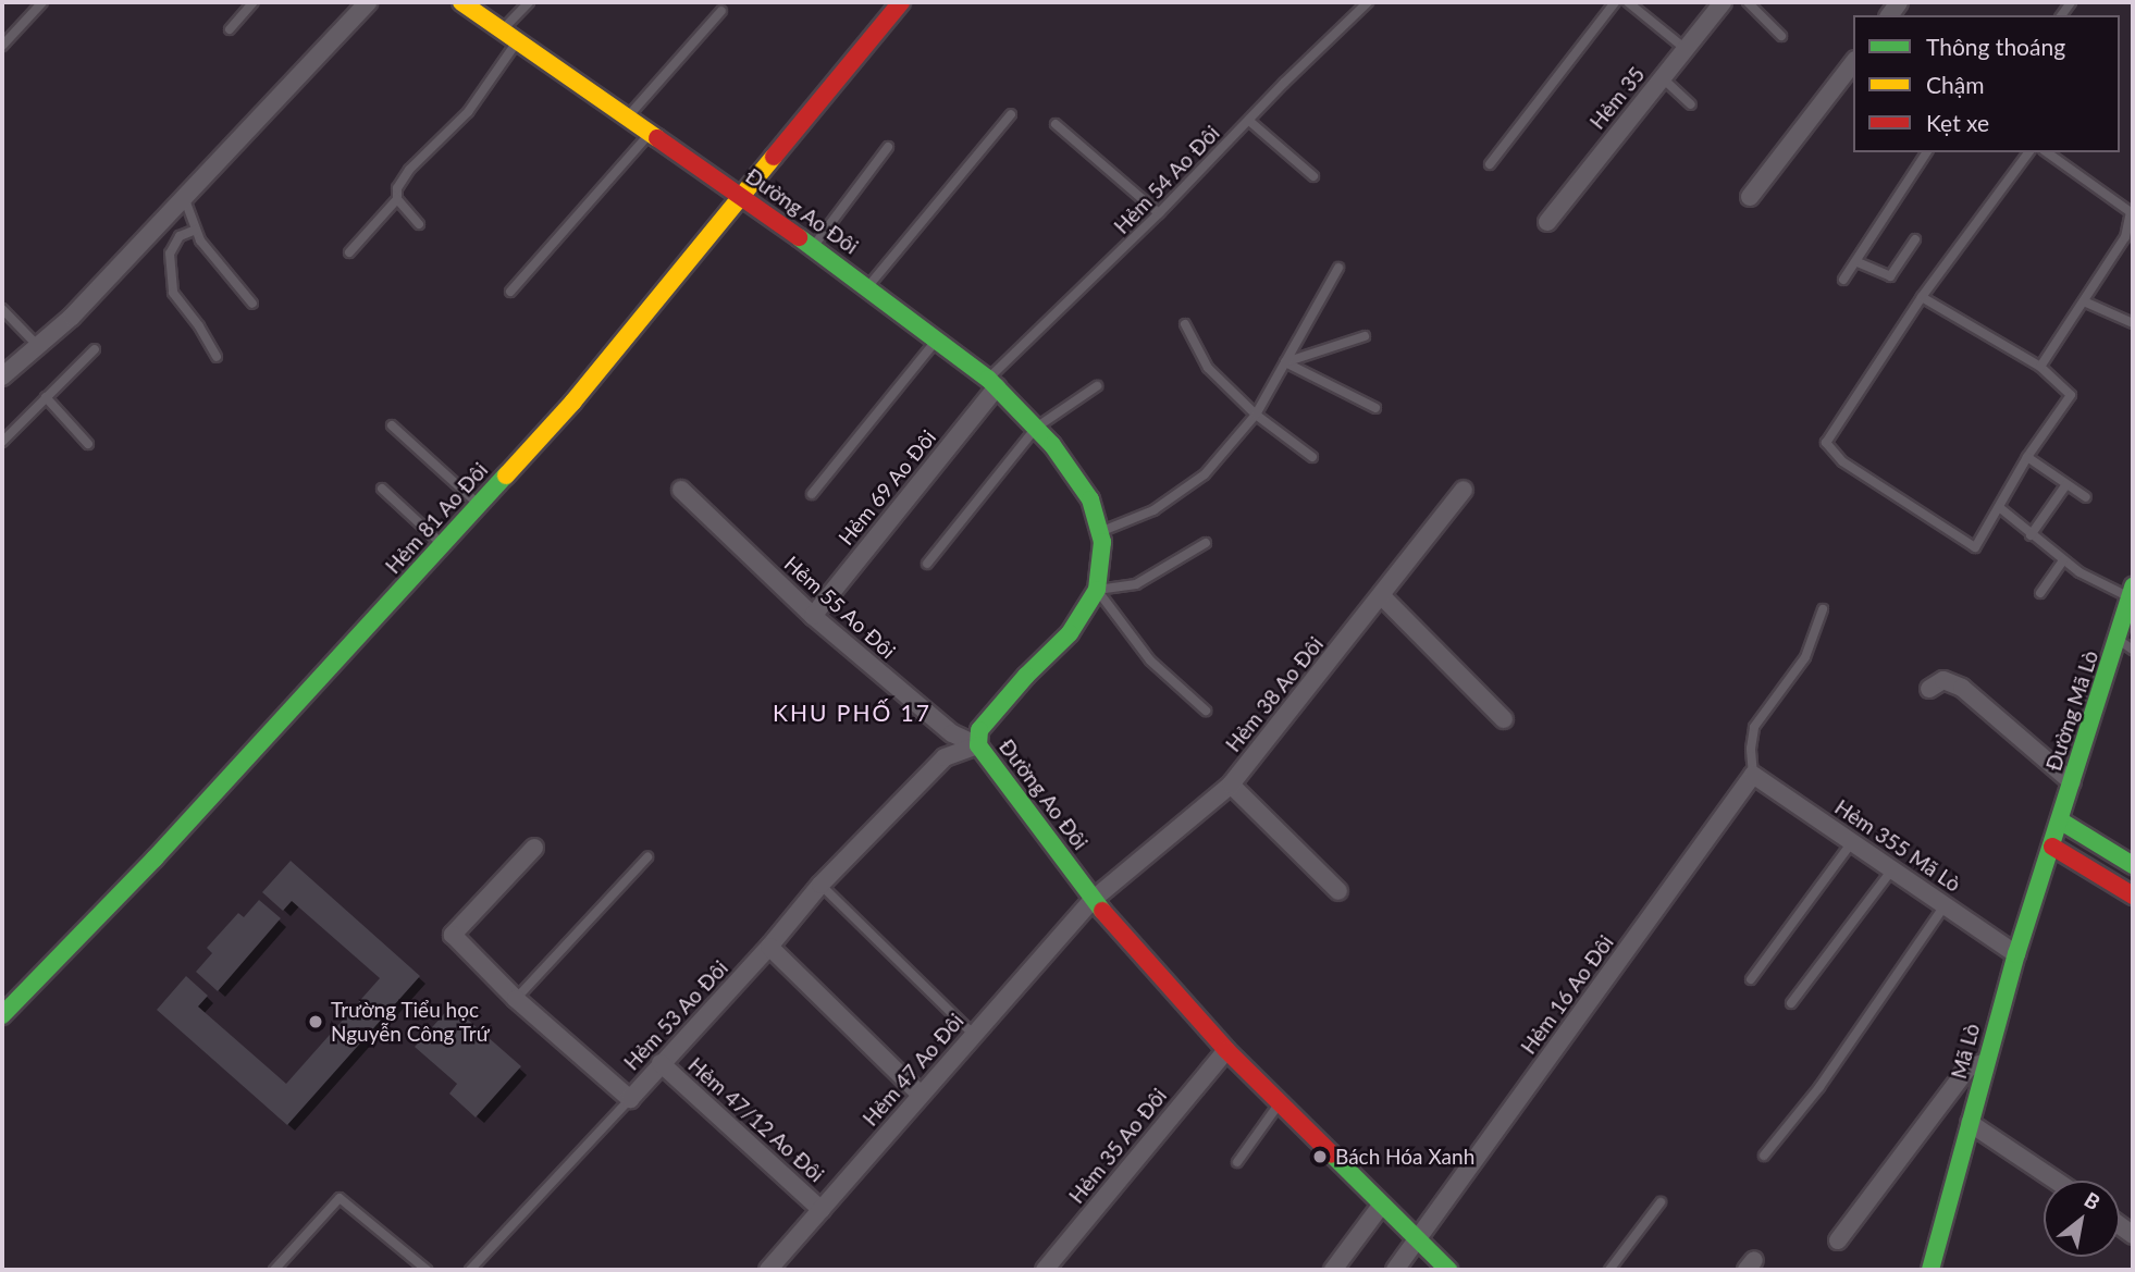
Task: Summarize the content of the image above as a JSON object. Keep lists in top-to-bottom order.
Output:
{
  "streets": {
    "street": [
      "Hẻm 35",
      "Đường Ao Đôi",
      "Hẻm 69 Ao Đôi",
      "Hẻm 81 Ao Đôi",
      "Hẻm 55 Ao Đôi",
      "Hẻm 38 Ao Đôi",
      "Đường Mã Lò",
      "Hẻm 355 Mã Lò",
      "Hẻm 16 Ao Đôi",
      "Hẻm 53 Ao Đôi",
      "Mã Lò",
      "Hẻm 47 Ao Đôi",
      "Hẻm 47/12 Ao Đôi",
      "Hẻm 35 Ao Đôi"
    ],
    "lane": ["Hẻm 54 Ao Đôi"]
  },
  "crossings": [
    ["Hẻm 54 Ao Đôi", "Đường Ao Đôi"],
    ["Hẻm 54 Ao Đôi", "Hẻm 69 Ao Đôi"],
    ["Đường Ao Đôi", "Hẻm 69 Ao Đôi"],
    ["Đường Ao Đôi", "Hẻm 81 Ao Đôi"],
    ["Đường Ao Đôi", "Hẻm 55 Ao Đôi"],
    ["Đường Ao Đôi", "Hẻm 38 Ao Đôi"],
    ["Đường Ao Đôi", "Hẻm 16 Ao Đôi"],
    ["Đường Ao Đôi", "Hẻm 53 Ao Đôi"],
    ["Đường Ao Đôi", "Hẻm 47 Ao Đôi"],
    ["Đường Ao Đôi", "Hẻm 35 Ao Đôi"],
    ["Hẻm 69 Ao Đôi", "Hẻm 55 Ao Đôi"],
    ["Hẻm 55 Ao Đôi", "Hẻm 53 Ao Đôi"],
    ["Hẻm 38 Ao Đôi", "Hẻm 47 Ao Đôi"],
    ["Đường Mã Lò", "Mã Lò"],
    ["Hẻm 355 Mã Lò", "Hẻm 16 Ao Đôi"],
    ["Hẻm 355 Mã Lò", "Mã Lò"],
    ["Hẻm 53 Ao Đôi", "Hẻm 47/12 Ao Đôi"],
    ["Hẻm 47 Ao Đôi", "Hẻm 47/12 Ao Đôi"]
  ],
  "districts": ["KHU PHỐ 17"],
  "places": ["Trường Tiểu học Nguyễn Công Trứ", "Bách Hóa Xanh"],
  "legend": ["Thông thoáng", "Chậm", "Kẹt xe"],
  "north": "top right"
}
